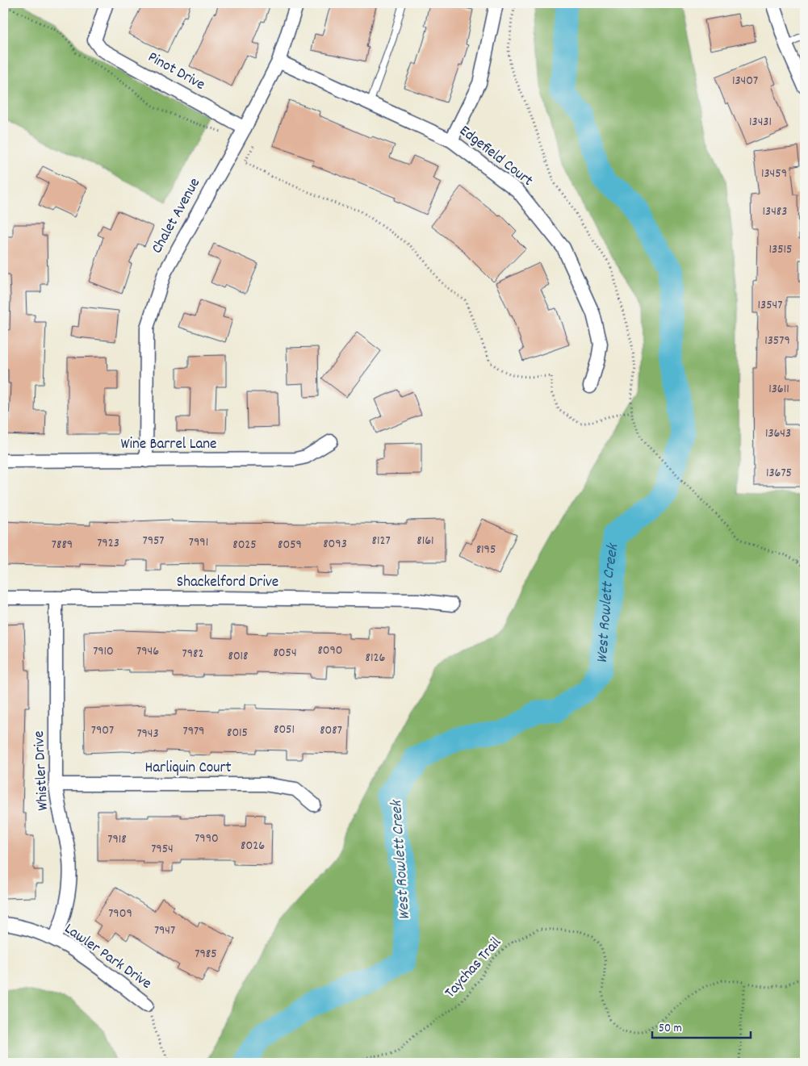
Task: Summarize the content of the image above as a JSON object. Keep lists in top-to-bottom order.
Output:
{
  "streets": {
    "street": [
      "Pinot Drive",
      "Edgefield Court",
      "Chalet Avenue",
      "Wine Barrel Lane",
      "Shackelford Drive",
      "Harliquin Court",
      "Whistler Drive",
      "Lawler Park Drive"
    ],
    "path": ["Taychas Trail"]
  },
  "crossings": [
    ["Pinot Drive", "Chalet Avenue"],
    ["Edgefield Court", "Chalet Avenue"],
    ["Chalet Avenue", "Wine Barrel Lane"],
    ["Shackelford Drive", "Whistler Drive"],
    ["Harliquin Court", "Whistler Drive"],
    ["Whistler Drive", "Lawler Park Drive"]
  ],
  "water": ["West Rowlett Creek"],
  "house_numbers": [
    "13407",
    "13431",
    "13459",
    "13483",
    "13515",
    "13547",
    "13579",
    "13611",
    "13643",
    "13675",
    "7957",
    "8127",
    "8161",
    "7991",
    "7923",
    "8093",
    "7889",
    "8025",
    "8059",
    "8195",
    "8090",
    "7910",
    "7946",
    "8054",
    "7982",
    "8018",
    "8126",
    "8051",
    "7907",
    "8087",
    "7979",
    "8015",
    "7943",
    "7990",
    "7918",
    "8026",
    "7954",
    "7909",
    "7947",
    "7985"
  ],
  "scale_bar": "50 m"
}
